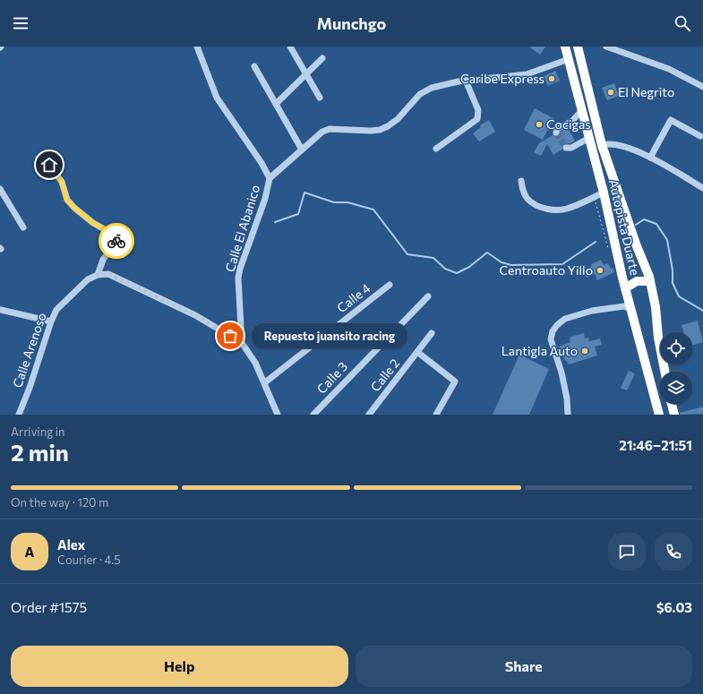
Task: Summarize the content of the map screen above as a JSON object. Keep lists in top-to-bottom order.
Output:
{
  "streets": {
    "highway": ["Autopista Duarte"],
    "street": [
      "Calle El Abanico",
      "Calle 4",
      "Calle Arenoso",
      "Calle 2",
      "Calle 3"
    ]
  },
  "crossings": [
    ["Autopista Duarte", "Calle El Abanico"]
  ],
  "places": [
    "Caribe Express",
    "El Negrito",
    "Cocigas",
    "Centroauto Yillo",
    "Repuesto juansito racing",
    "Lantigla Auto"
  ],
  "page": {
    "header": "Munchgo",
    "bubble": "Repuesto juansito racing",
    "heading": ["2 min", "Arriving in", "21:46–21:51"],
    "panel": [
      "Alex",
      "Courier · 4.5",
      "Order #1575",
      "$6.03"
    ],
    "bar": "On the way · 120 m",
    "round": "A",
    "buttons": ["Help", "Share"]
  }
}
